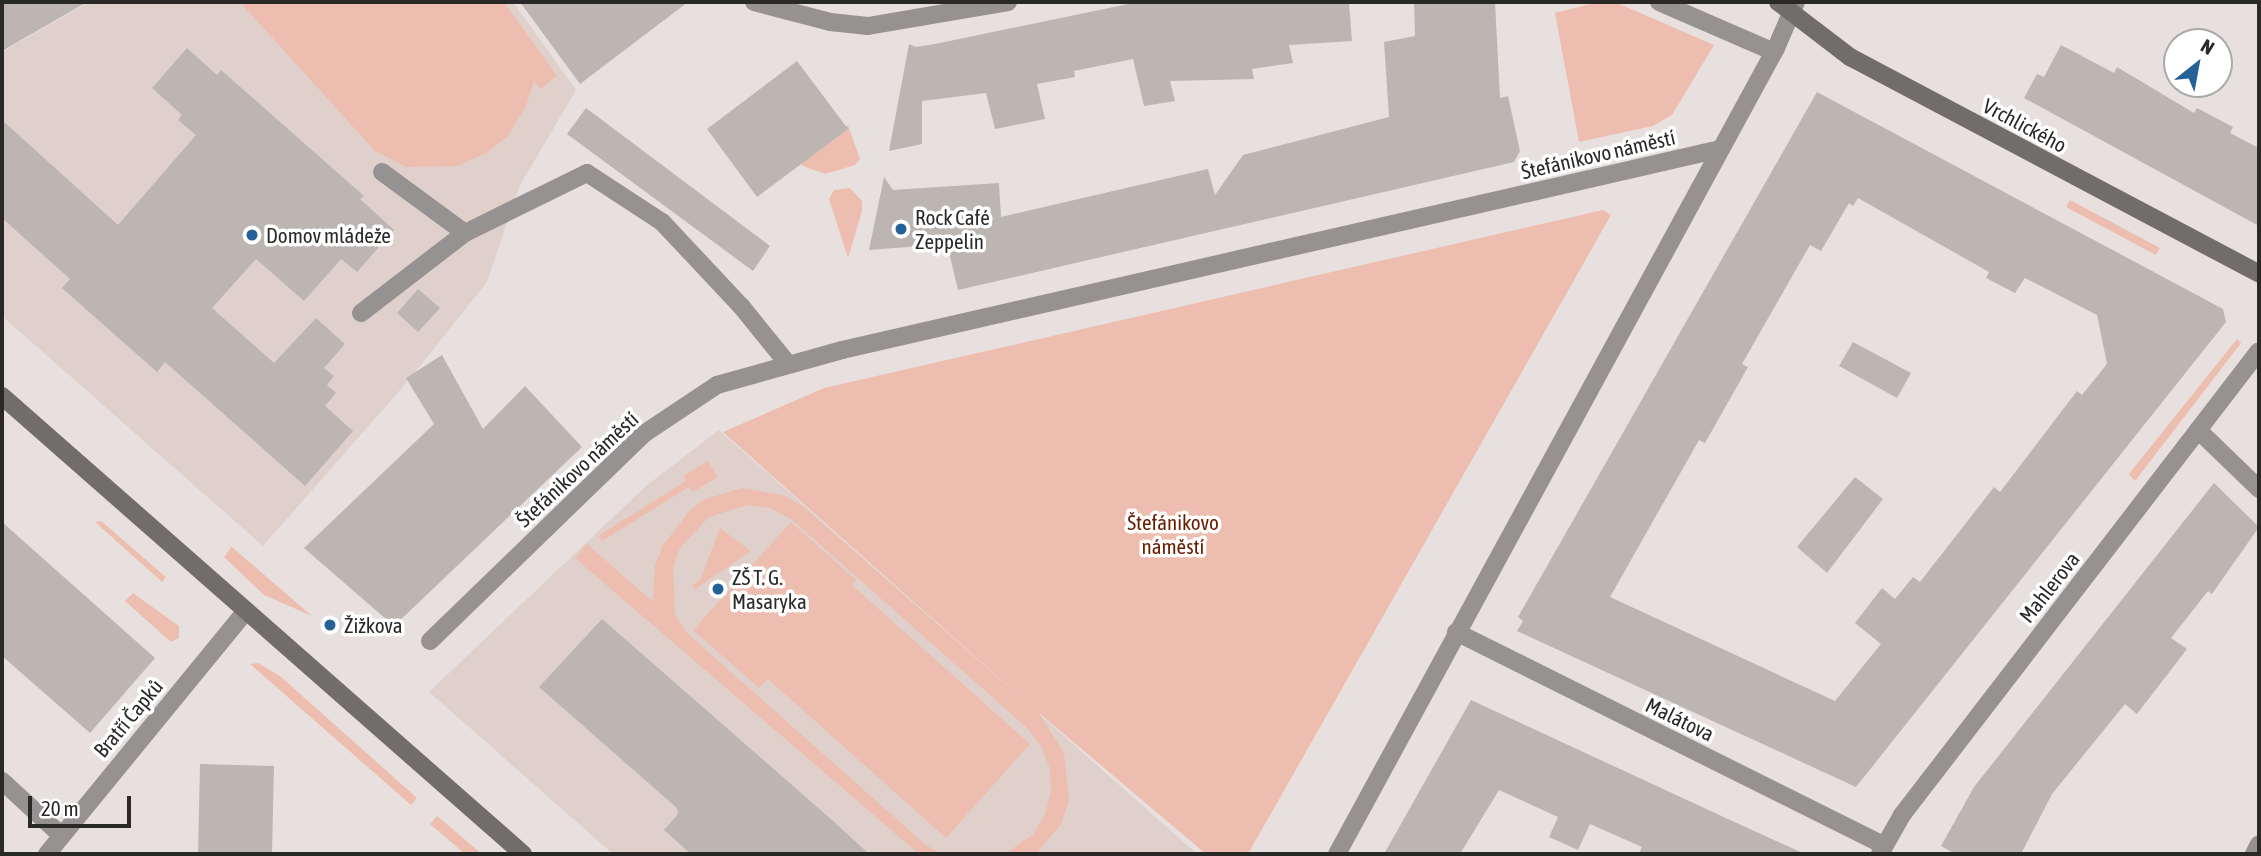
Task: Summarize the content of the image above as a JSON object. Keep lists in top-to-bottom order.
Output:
{
  "streets": {
    "main road": ["Vrchlického"],
    "street": [
      "Štefánikovo náměstí",
      "Mahlerova",
      "Bratří Čapků",
      "Malátova"
    ]
  },
  "crossings": [
    ["Mahlerova", "Malátova"]
  ],
  "parks": ["Štefánikovo náměstí"],
  "places": [
    "Rock Café Zeppelin",
    "Domov mládeže",
    "ZŠ T. G. Masaryka",
    "Žižkova"
  ],
  "scale_bar": "20 m",
  "north": "top right"
}
